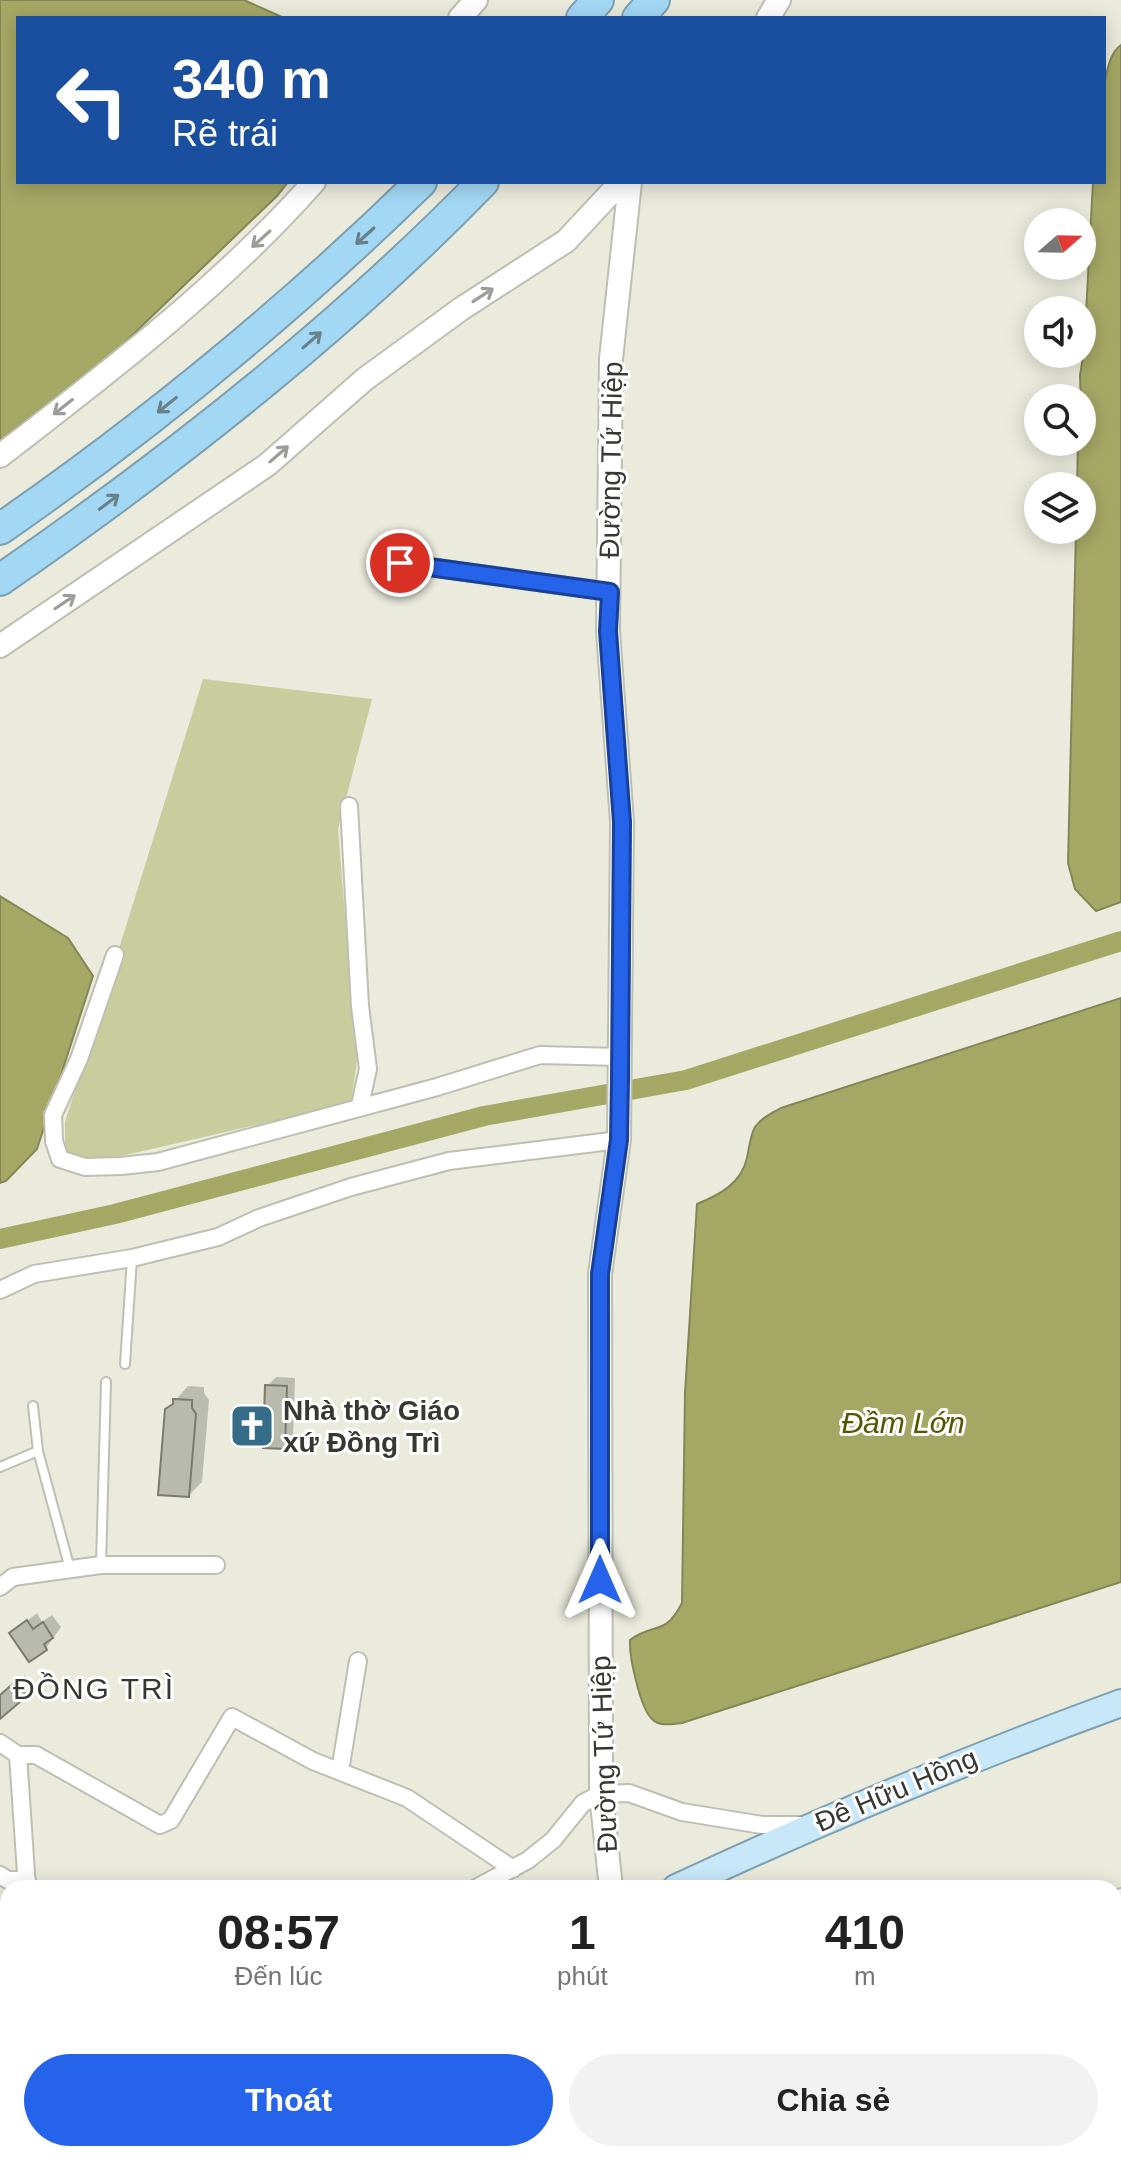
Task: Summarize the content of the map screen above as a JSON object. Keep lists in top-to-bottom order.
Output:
{
  "streets": {
    "main road": ["Đê Hữu Hồng"],
    "street": ["Đường Tứ Hiệp"]
  },
  "districts": ["ĐỒNG TRÌ"],
  "water": ["Đầm Lớn"],
  "places": {
    "church": ["Nhà thờ Giáo xứ Đồng Trì"]
  },
  "north": "right",
  "page": {
    "turn": ["340 m", "Rẽ trái"],
    "eta": [
      "08:57",
      "Đến lúc",
      "1",
      "phút",
      "410",
      "m"
    ],
    "buttons": ["Thoát", "Chia sẻ"]
  }
}
